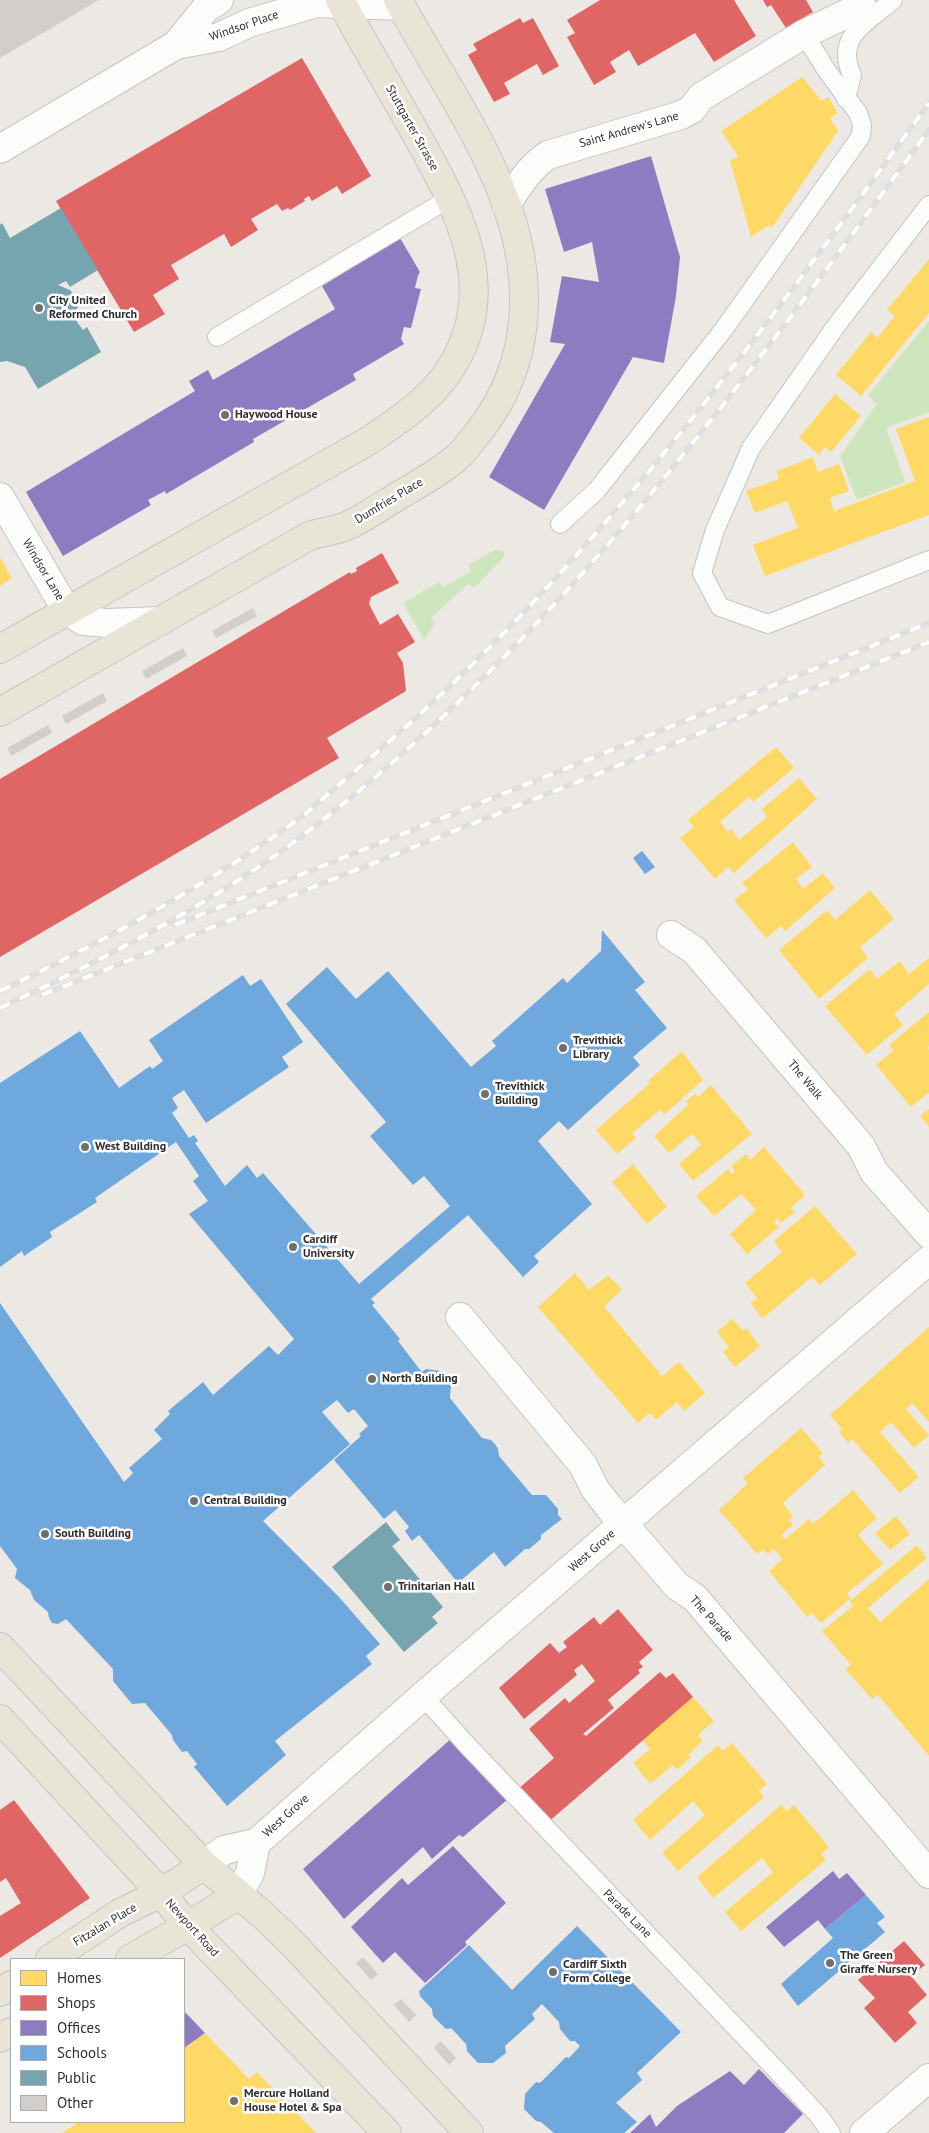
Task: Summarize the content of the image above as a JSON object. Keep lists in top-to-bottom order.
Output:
{
  "streets": {
    "main road": [
      "Stuttgarter Strasse",
      "Dumfries Place",
      "Fitzalan Place",
      "Newport Road"
    ],
    "street": [
      "Windsor Place",
      "Saint Andrew's Lane",
      "Windsor Lane",
      "The Walk",
      "West Grove",
      "The Parade"
    ],
    "lane": ["Parade Lane"]
  },
  "crossings": [
    ["Windsor Place", "Stuttgarter Strasse"],
    ["Stuttgarter Strasse", "Windsor Lane"],
    ["Saint Andrew's Lane", "Dumfries Place"],
    ["Dumfries Place", "Windsor Lane"],
    ["West Grove", "The Parade"],
    ["West Grove", "Parade Lane"],
    ["West Grove", "Fitzalan Place"],
    ["Fitzalan Place", "Newport Road"]
  ],
  "places": [
    "City United Reformed Church",
    "Haywood House",
    "Trevithick Library",
    "Trevithick Building",
    "West Building",
    "Cardiff University",
    "North Building",
    "Central Building",
    "South Building",
    "Trinitarian Hall",
    "The Green Giraffe Nursery",
    "Cardiff Sixth Form College",
    "Mercure Holland House Hotel & Spa"
  ],
  "legend": [
    "Homes",
    "Shops",
    "Offices",
    "Schools",
    "Public",
    "Other"
  ]
}
